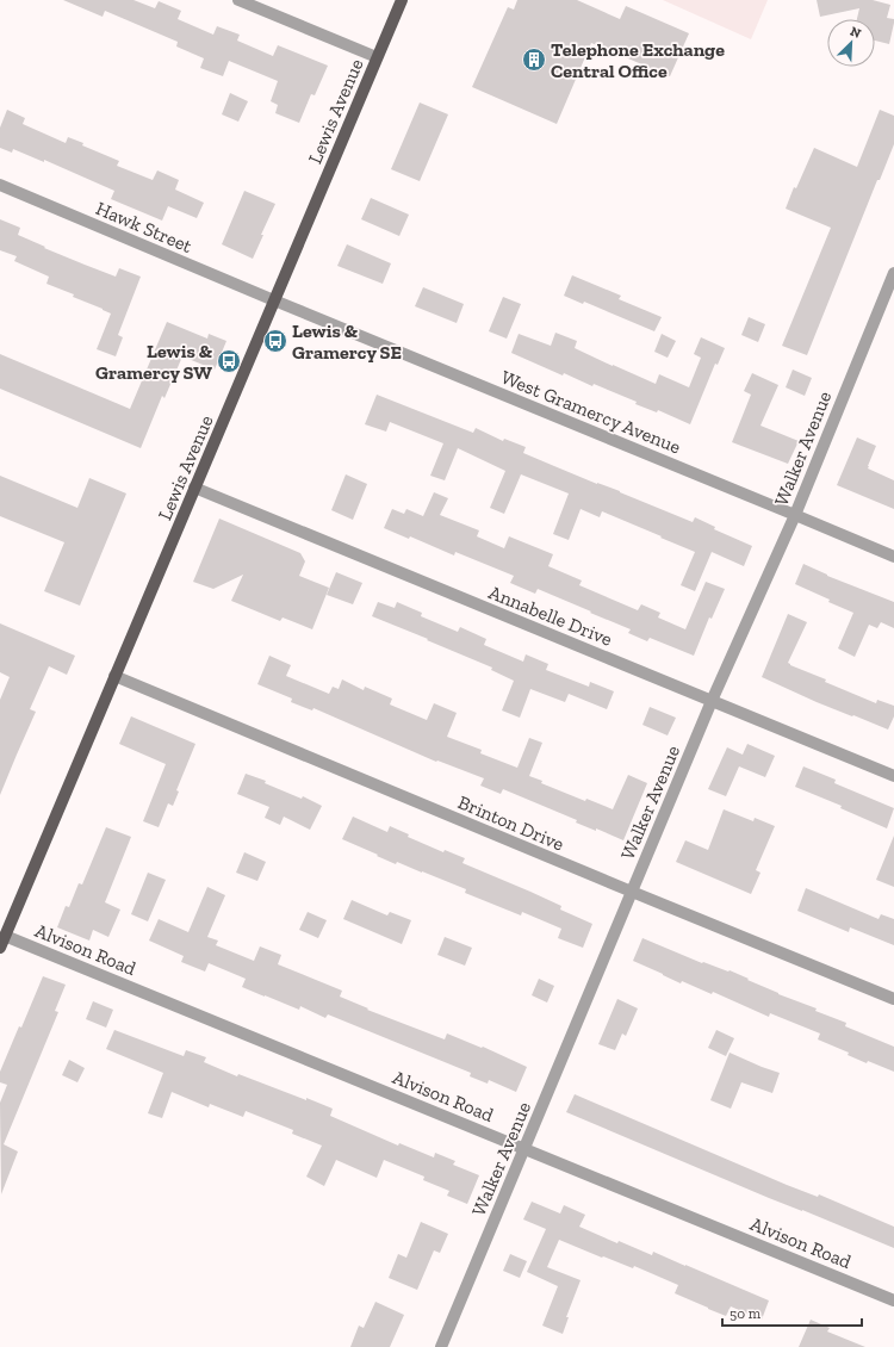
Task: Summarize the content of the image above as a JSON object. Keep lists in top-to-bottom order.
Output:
{
  "streets": {
    "main road": ["Lewis Avenue"],
    "street": [
      "Hawk Street",
      "West Gramercy Avenue",
      "Walker Avenue",
      "Annabelle Drive",
      "Brinton Drive",
      "Alvison Road"
    ]
  },
  "crossings": [
    ["Lewis Avenue", "Hawk Street"],
    ["Lewis Avenue", "West Gramercy Avenue"],
    ["Lewis Avenue", "Annabelle Drive"],
    ["Lewis Avenue", "Brinton Drive"],
    ["Lewis Avenue", "Alvison Road"],
    ["Hawk Street", "West Gramercy Avenue"],
    ["West Gramercy Avenue", "Walker Avenue"],
    ["Walker Avenue", "Annabelle Drive"],
    ["Walker Avenue", "Brinton Drive"],
    ["Walker Avenue", "Alvison Road"]
  ],
  "places": {
    "building": ["Telephone Exchange Central Office"],
    "bus stop": ["Lewis & Gramercy SE", "Lewis & Gramercy SW"]
  },
  "scale_bar": "50 m",
  "north": "top right"
}
